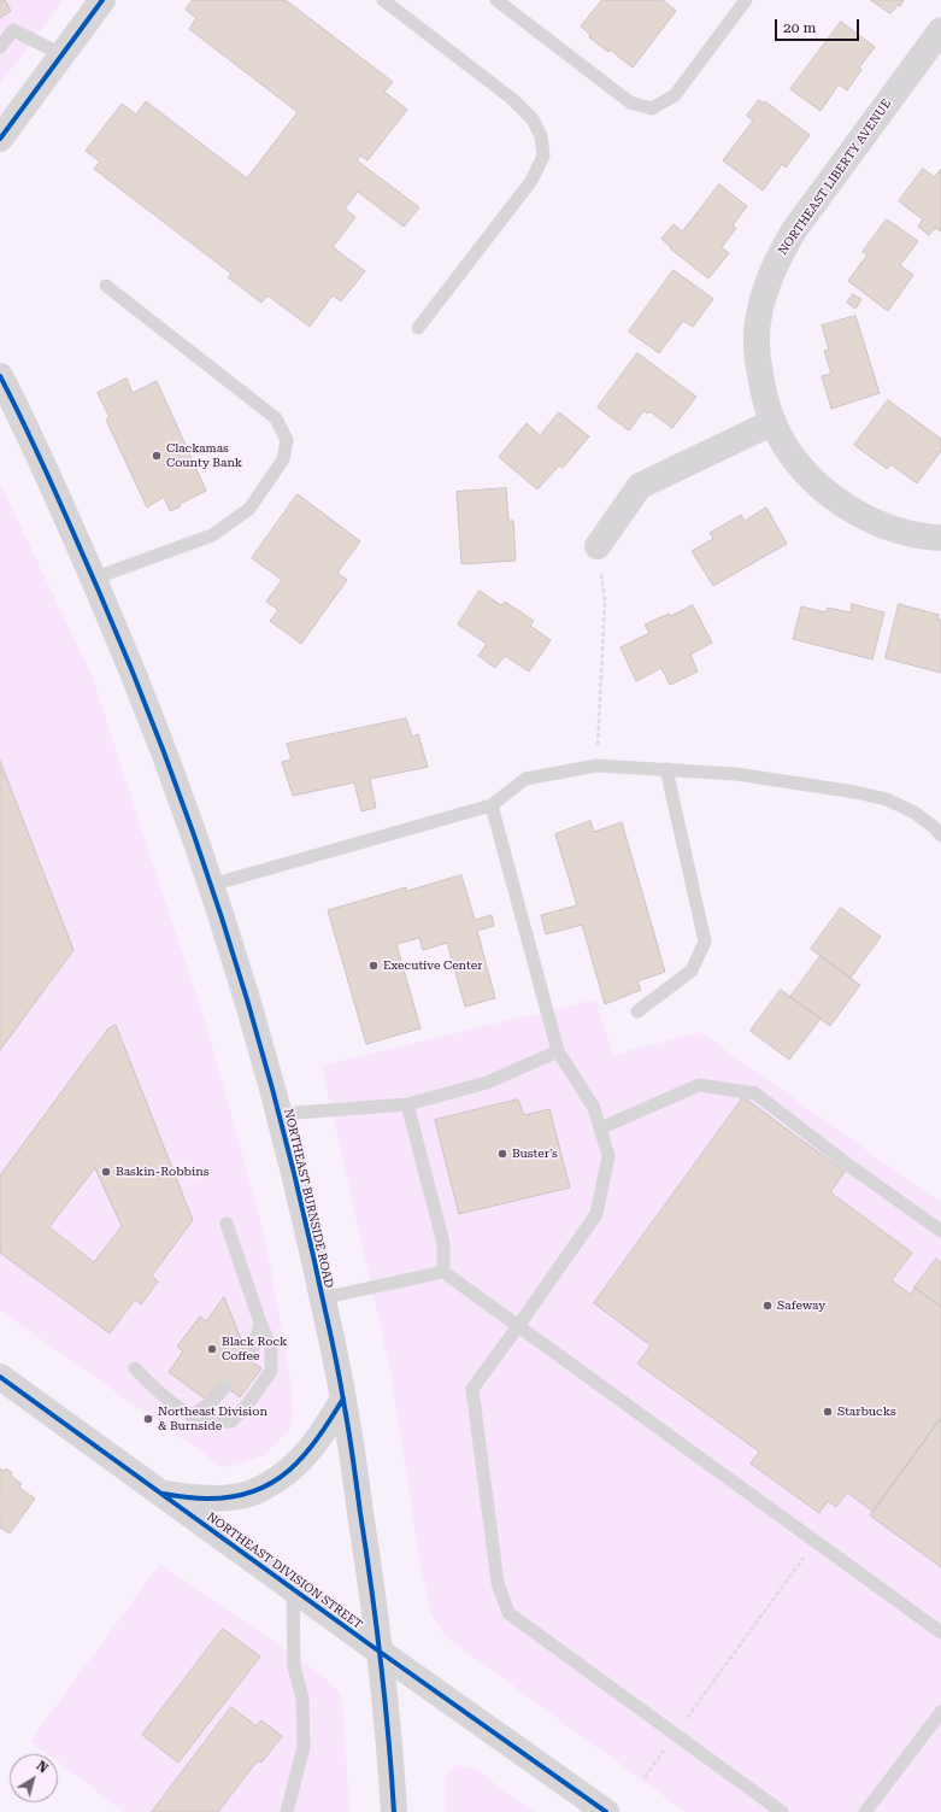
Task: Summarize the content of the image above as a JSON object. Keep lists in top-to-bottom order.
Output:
{
  "streets": {
    "main road": ["NORTHEAST LIBERTY AVENUE", "NORTHEAST BURNSIDE ROAD", "NORTHEAST DIVISION STREET"]
  },
  "crossings": [
    ["NORTHEAST BURNSIDE ROAD", "NORTHEAST DIVISION STREET"]
  ],
  "places": [
    "Clackamas County Bank",
    "Executive Center",
    "Buster's",
    "Baskin-Robbins",
    "Safeway",
    "Black Rock Coffee",
    "Starbucks",
    "Northeast Division & Burnside"
  ],
  "scale_bar": "20 m",
  "north": "top right"
}
